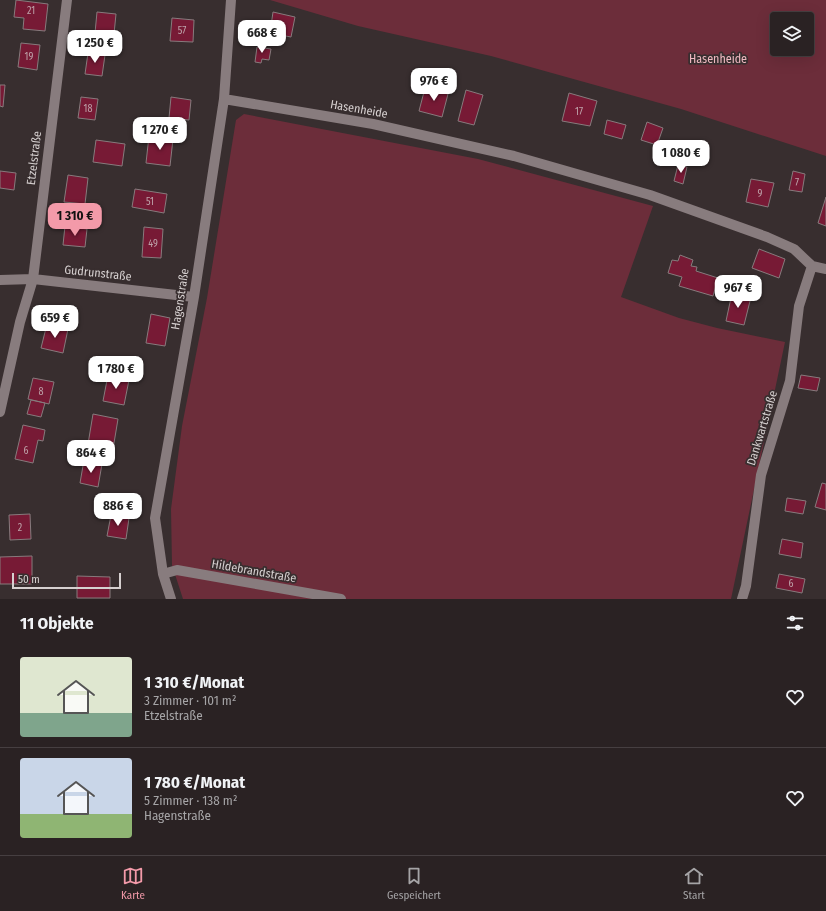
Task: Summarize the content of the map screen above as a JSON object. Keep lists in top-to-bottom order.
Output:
{
  "streets": {
    "street": [
      "Hasenheide",
      "Etzelstraße",
      "Gudrunstraße",
      "Hagenstraße",
      "Dankwartstraße",
      "Hildebrandstraße"
    ]
  },
  "crossings": [
    ["Hasenheide", "Hagenstraße"],
    ["Hasenheide", "Dankwartstraße"],
    ["Etzelstraße", "Gudrunstraße"],
    ["Gudrunstraße", "Hagenstraße"],
    ["Hagenstraße", "Hildebrandstraße"]
  ],
  "parks": ["Hasenheide"],
  "house_numbers": [
    "21",
    "57",
    "19",
    "18",
    "17",
    "7",
    "9",
    "51",
    "49",
    "8",
    "6",
    "2",
    "6"
  ],
  "scale_bar": "50 m",
  "page": {
    "price": [
      "668 €",
      "1 250 €",
      "976 €",
      "1 270 €",
      "1 080 €",
      "1 310 €",
      "967 €",
      "659 €",
      "1 780 €",
      "864 €",
      "886 €"
    ],
    "scale": "50 m",
    "heading": "11 Objekte",
    "list": [
      {
        "name": "1 310 €/Monat",
        "note": "3 Zimmer · 101 m² · Etzelstraße"
      },
      {
        "name": "1 780 €/Monat",
        "note": "5 Zimmer · 138 m² · Hagenstraße"
      }
    ],
    "tabs": ["Karte", "Gespeichert", "Start"]
  }
}
